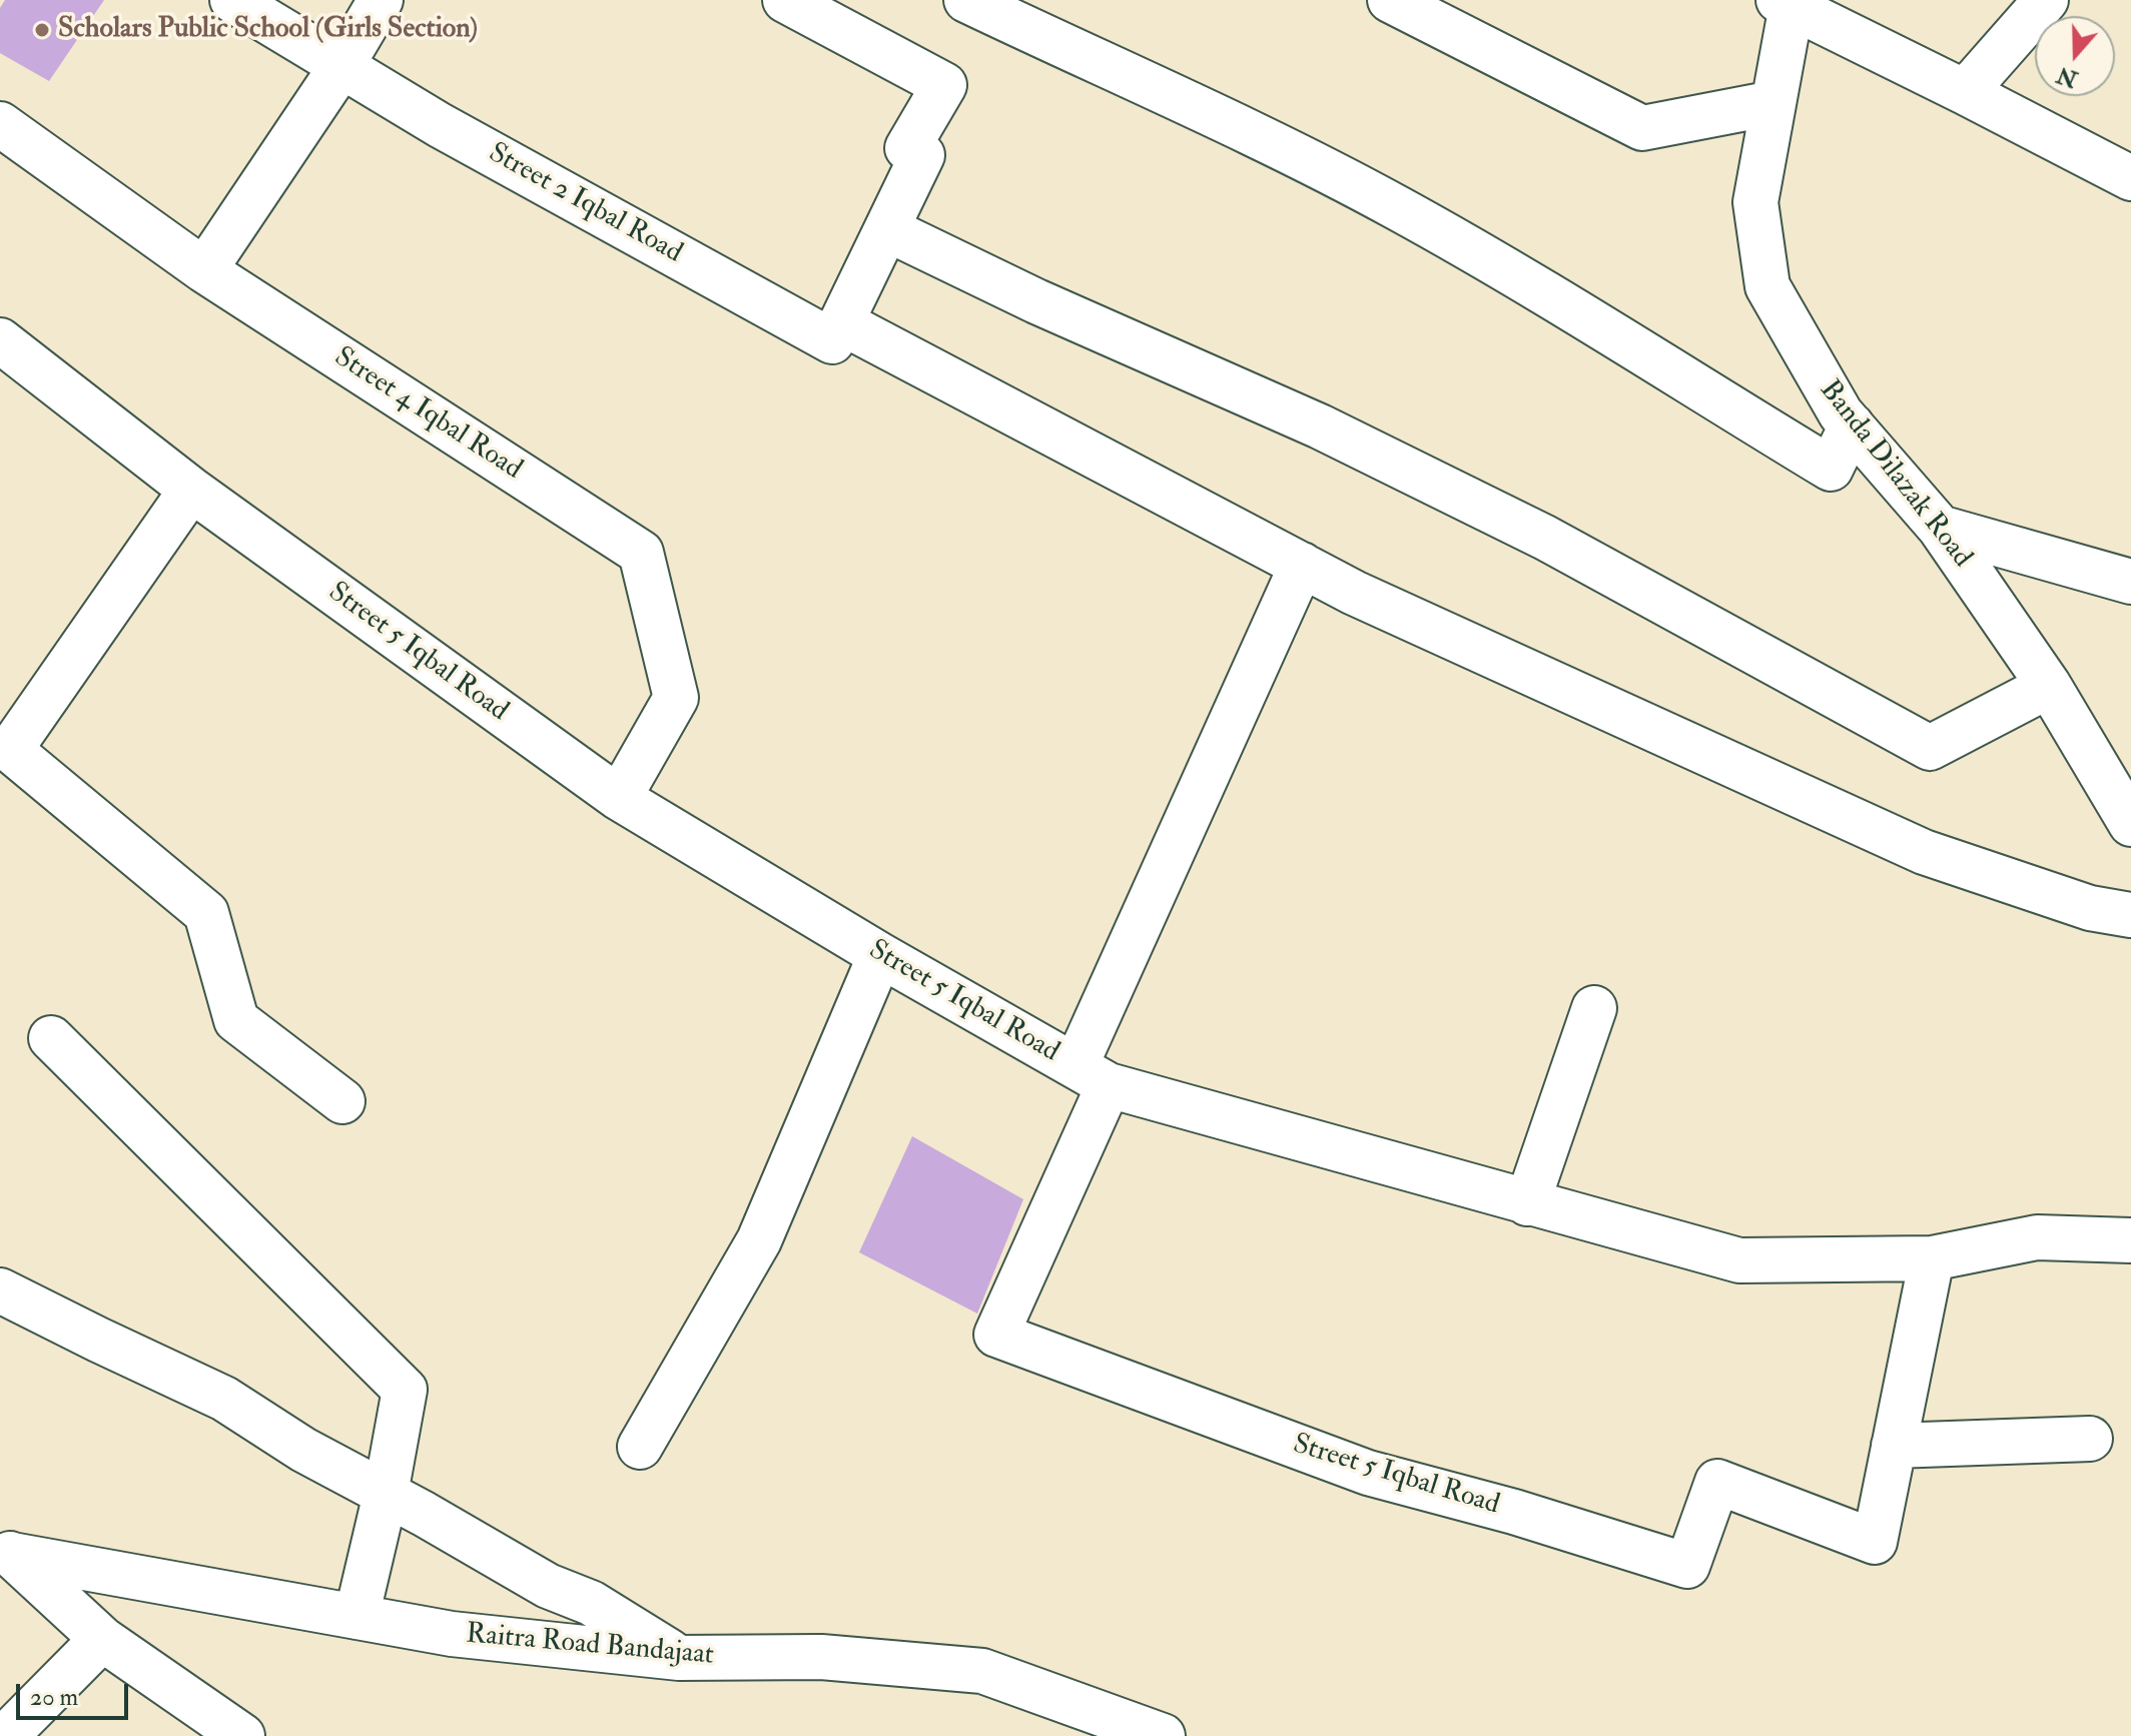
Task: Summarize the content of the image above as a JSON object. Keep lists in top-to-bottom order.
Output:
{
  "streets": {
    "street": [
      "Street 2 Iqbal Road",
      "Street 4 Iqbal Road",
      "Banda Dilazak Road",
      "Street 5 Iqbal Road",
      "Raitra Road Bandajaat"
    ]
  },
  "crossings": [
    ["Street 4 Iqbal Road", "Street 5 Iqbal Road"]
  ],
  "places": ["Scholars Public School (Girls Section)"],
  "scale_bar": "20 m",
  "north": "bottom"
}
